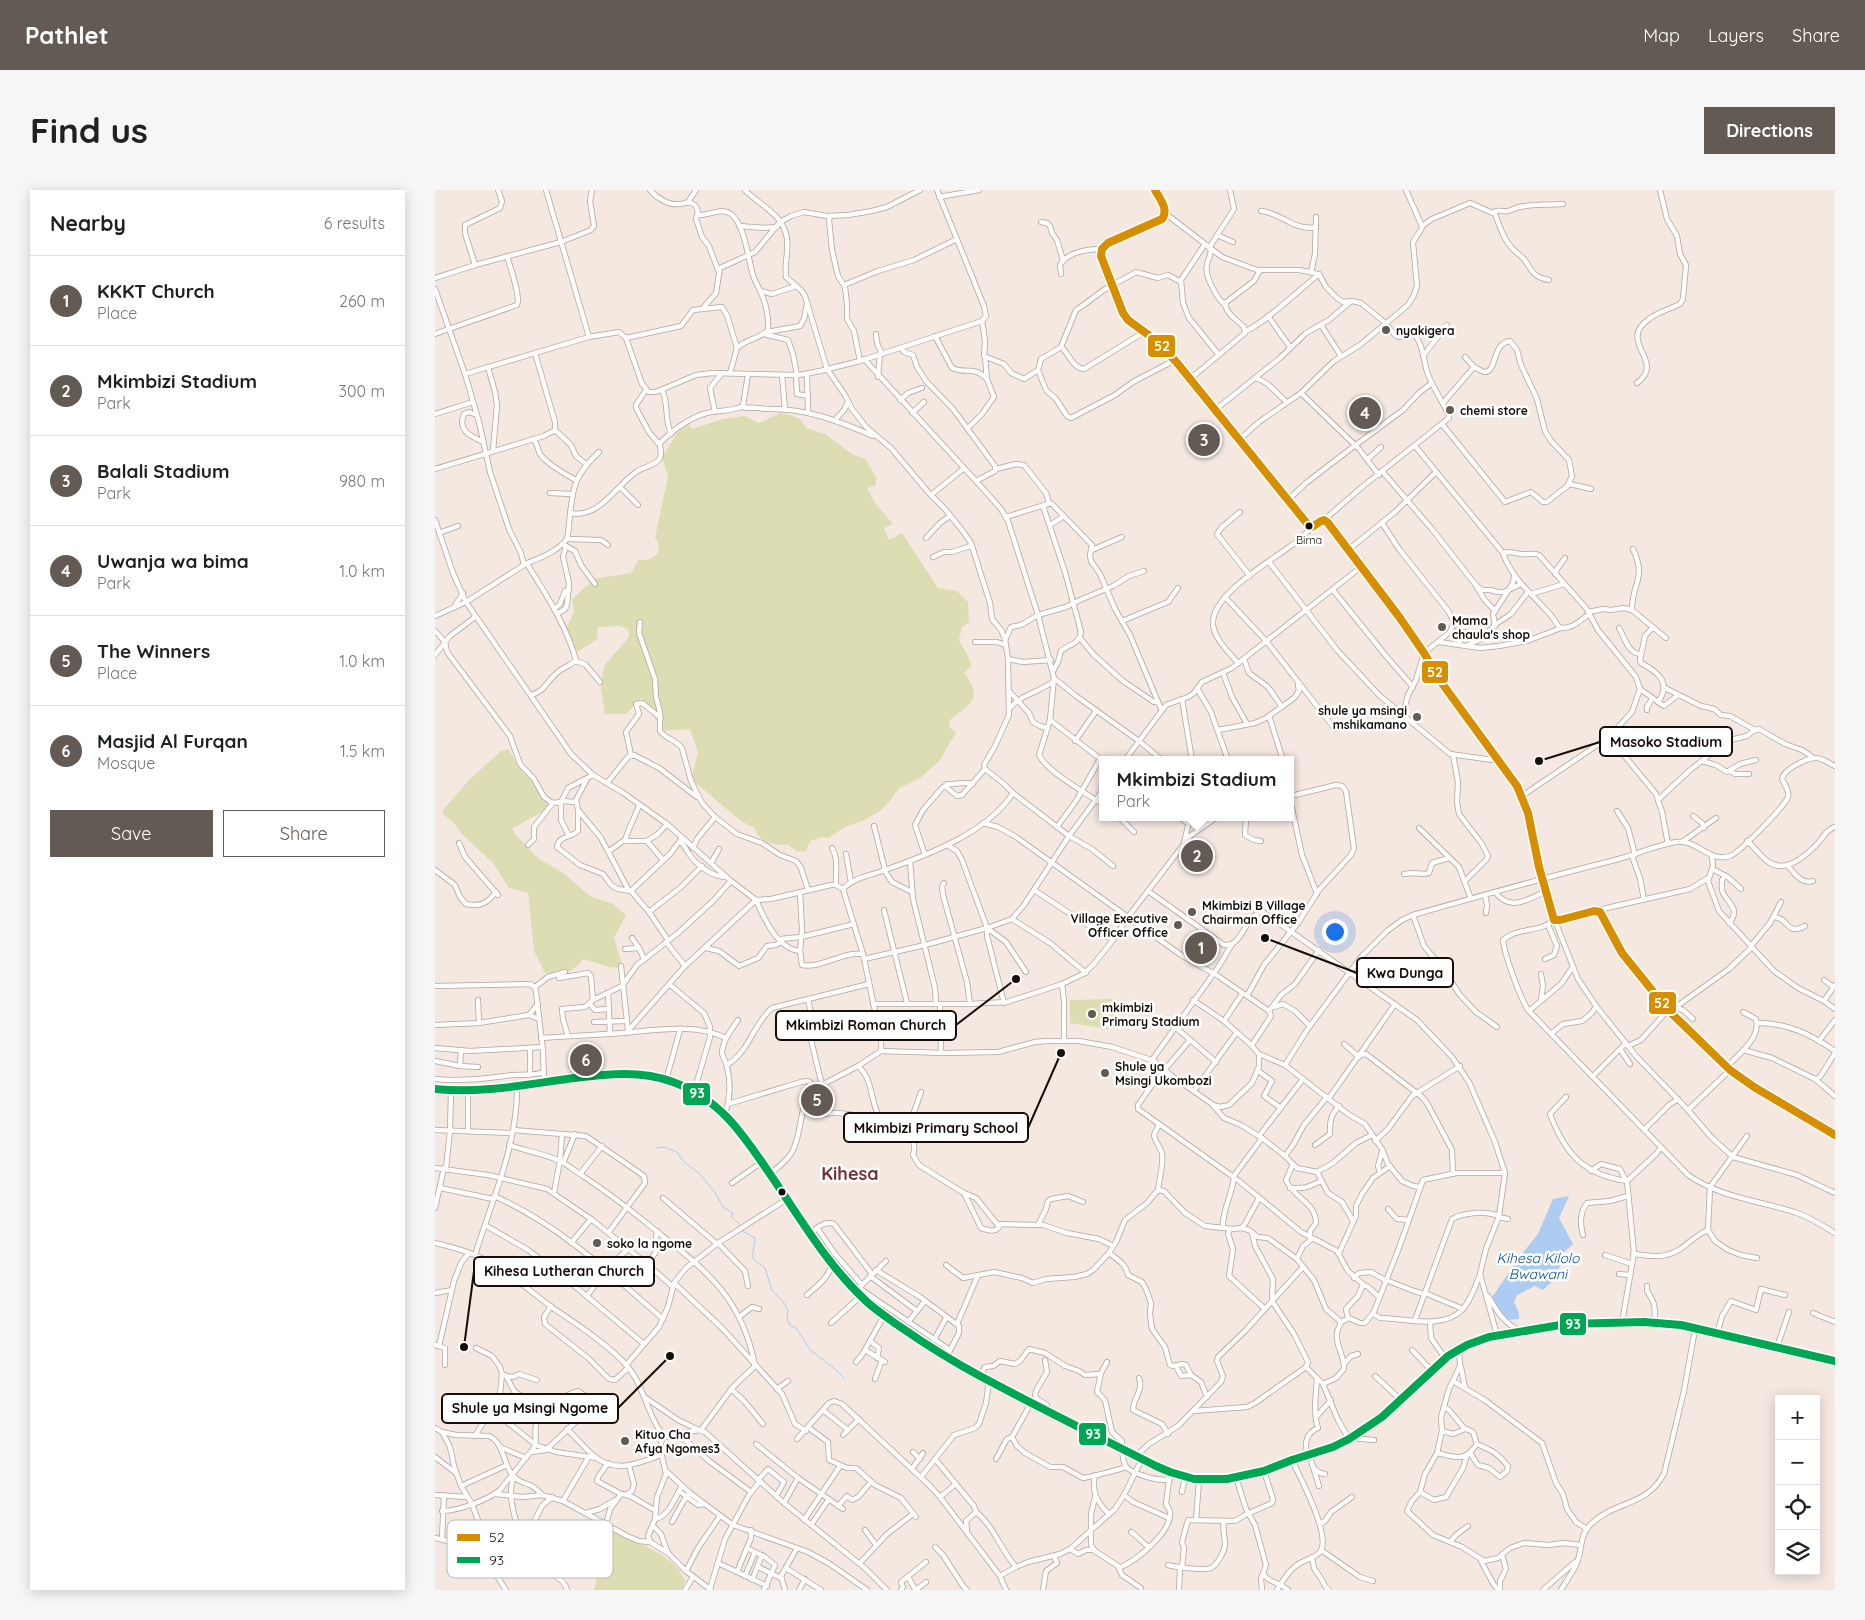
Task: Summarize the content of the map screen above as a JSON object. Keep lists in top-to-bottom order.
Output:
{
  "districts": ["Kihesa"],
  "water": ["Kihesa Kilolo Bwawani"],
  "places": [
    "nyakigera",
    "chemi store",
    "Bima",
    "Mama chaula's shop",
    "shule ya msingi mshikamano",
    "Masoko Stadium",
    "Mkimbizi B Village Chairman Office",
    "Village Executive Officer Office",
    "Kwa Dunga",
    "Mkimbizi Roman Church",
    "mkimbizi Primary Stadium",
    "Mkimbizi Primary School",
    "Shule ya Msingi Ukombozi",
    "soko la ngome",
    "Kihesa Lutheran Church",
    "Shule ya Msingi Ngome",
    "Kituo Cha Afya Ngomes3"
  ],
  "lines": ["transit line 52", "transit line 93"],
  "legend": ["52", "93"],
  "page": {
    "header": "Pathlet",
    "nav": ["Map", "Layers", "Share"],
    "buttons": [
      "Directions",
      ["Save", "Share"]
    ],
    "title": "Find us",
    "heading": ["Nearby", "6 results"],
    "list": [
      {
        "mark": "1",
        "name": "KKKT Church",
        "note": "Place",
        "value": "260 m"
      },
      {
        "mark": "2",
        "name": "Mkimbizi Stadium",
        "note": "Park",
        "value": "300 m"
      },
      {
        "mark": "3",
        "name": "Balali Stadium",
        "note": "Park",
        "value": "980 m"
      },
      {
        "mark": "4",
        "name": "Uwanja wa bima",
        "note": "Park",
        "value": "1.0 km"
      },
      {
        "mark": "5",
        "name": "The Winners",
        "note": "Place",
        "value": "1.0 km"
      },
      {
        "mark": "6",
        "name": "Masjid Al Furqan",
        "note": "Mosque",
        "value": "1.5 km"
      }
    ],
    "pins": [
      "4",
      "3",
      "2",
      "1",
      "6",
      "5"
    ],
    "popup": ["Mkimbizi Stadium", "Park"],
    "map_buttons": ["+", "−"]
  }
}
